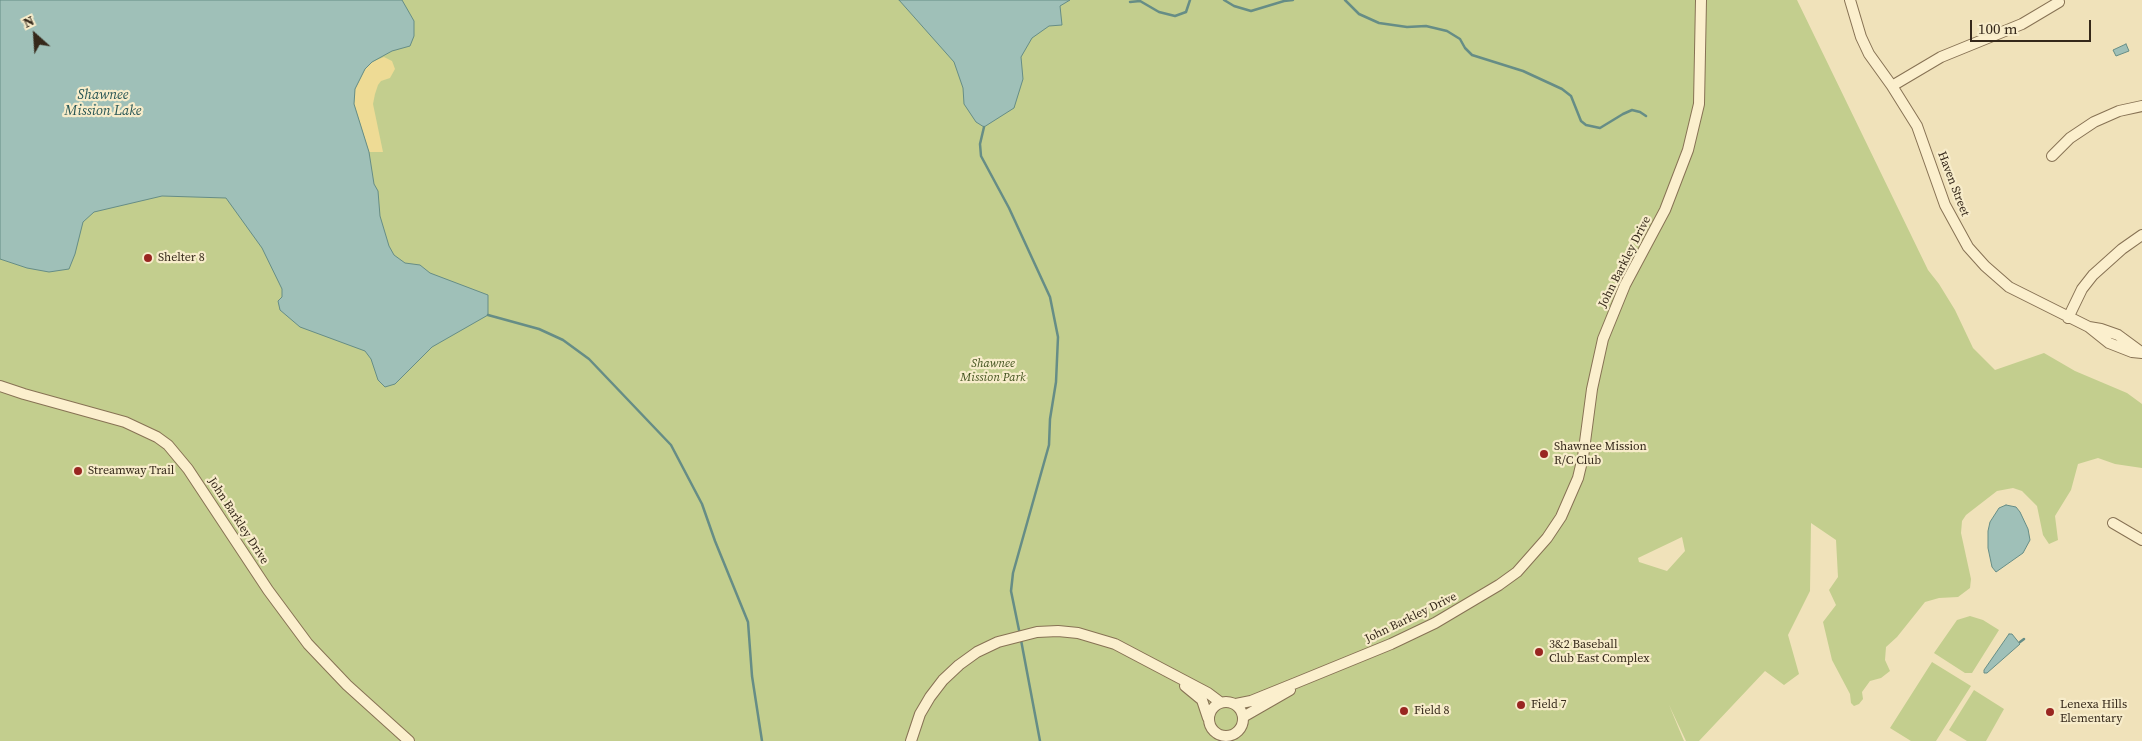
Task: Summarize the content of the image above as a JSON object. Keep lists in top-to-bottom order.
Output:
{
  "streets": {
    "street": ["Haven Street", "John Barkley Drive"]
  },
  "water": ["Shawnee Mission Lake"],
  "parks": ["Shawnee Mission Park"],
  "places": [
    "Shelter 8",
    "Shawnee Mission R/C Club",
    "Streamway Trail",
    "3&2 Baseball Club East Complex",
    "Field 7",
    "Field 8",
    "Lenexa Hills Elementary"
  ],
  "scale_bar": "100 m",
  "north": "top left"
}
